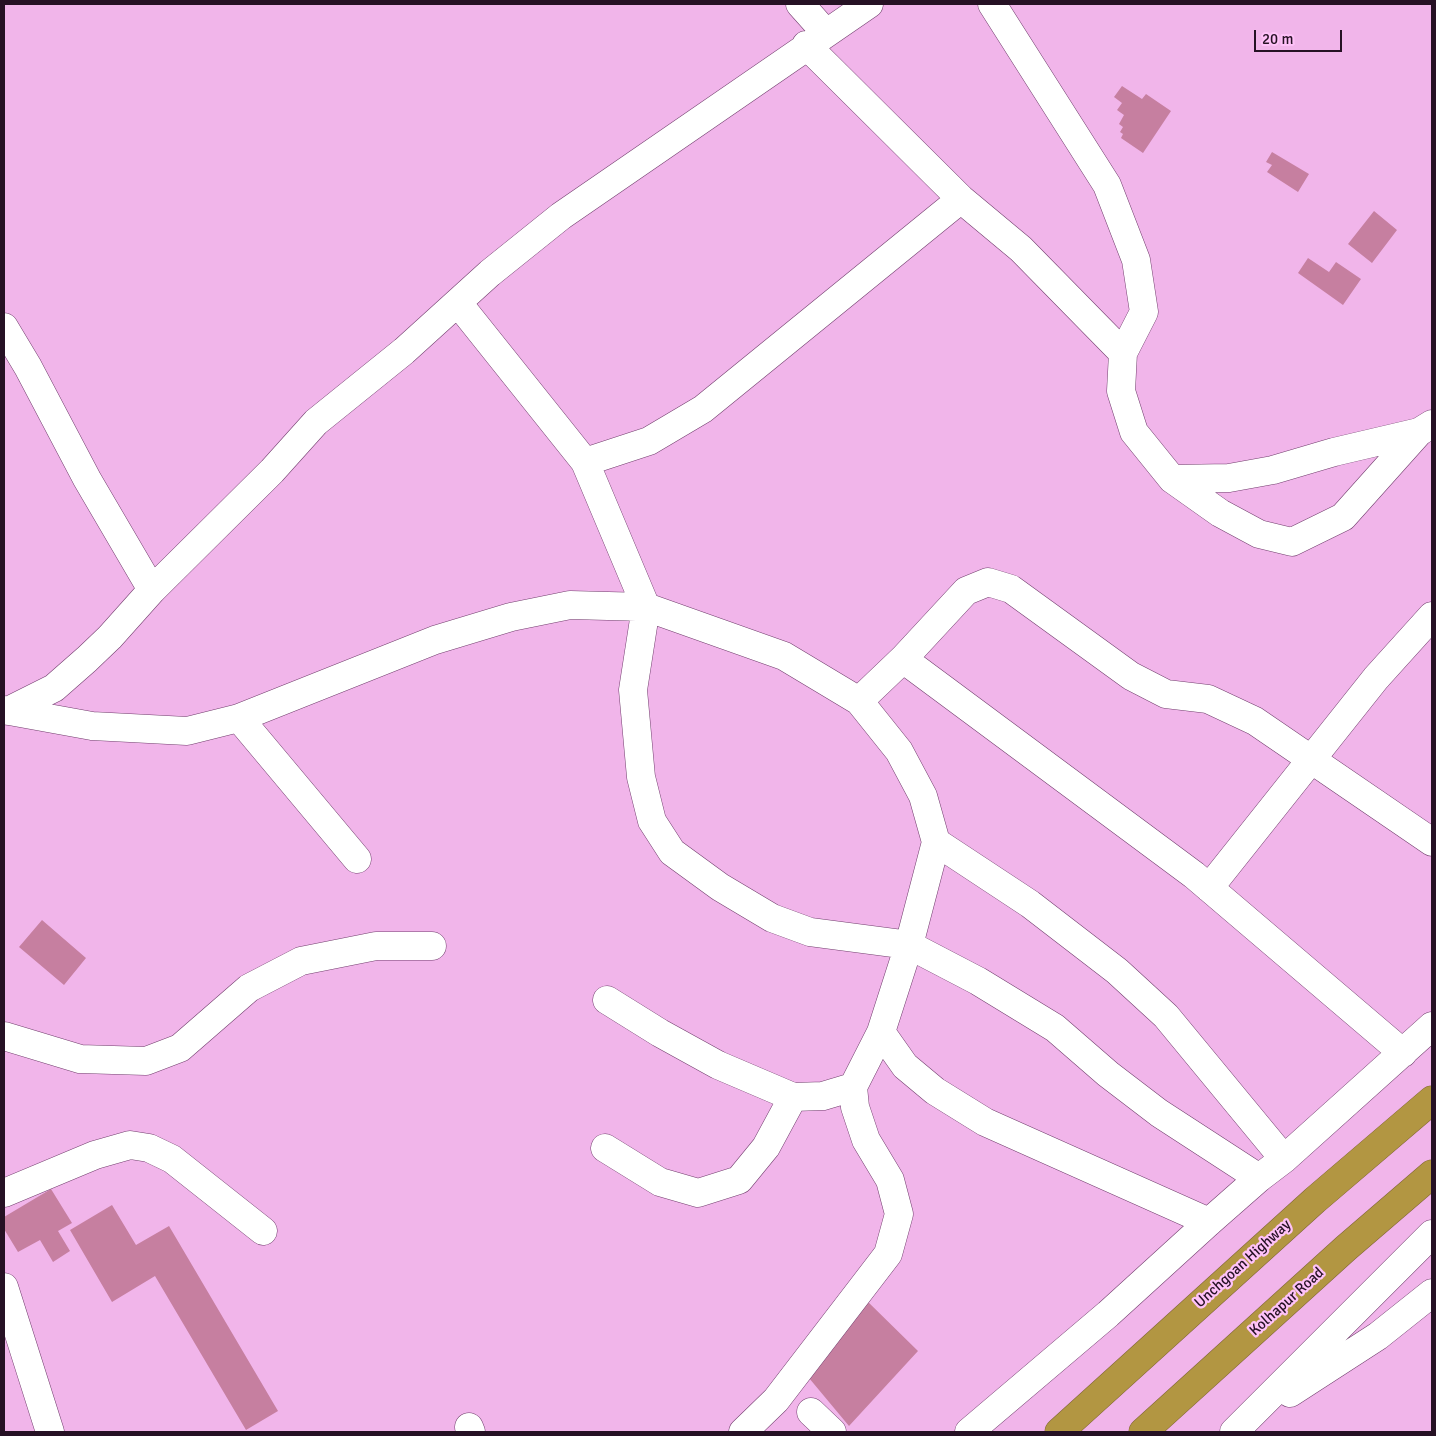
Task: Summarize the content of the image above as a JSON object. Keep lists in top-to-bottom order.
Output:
{
  "streets": {
    "highway": ["Unchgoan Highway", "Kolhapur Road"]
  },
  "scale_bar": "20 m"
}
